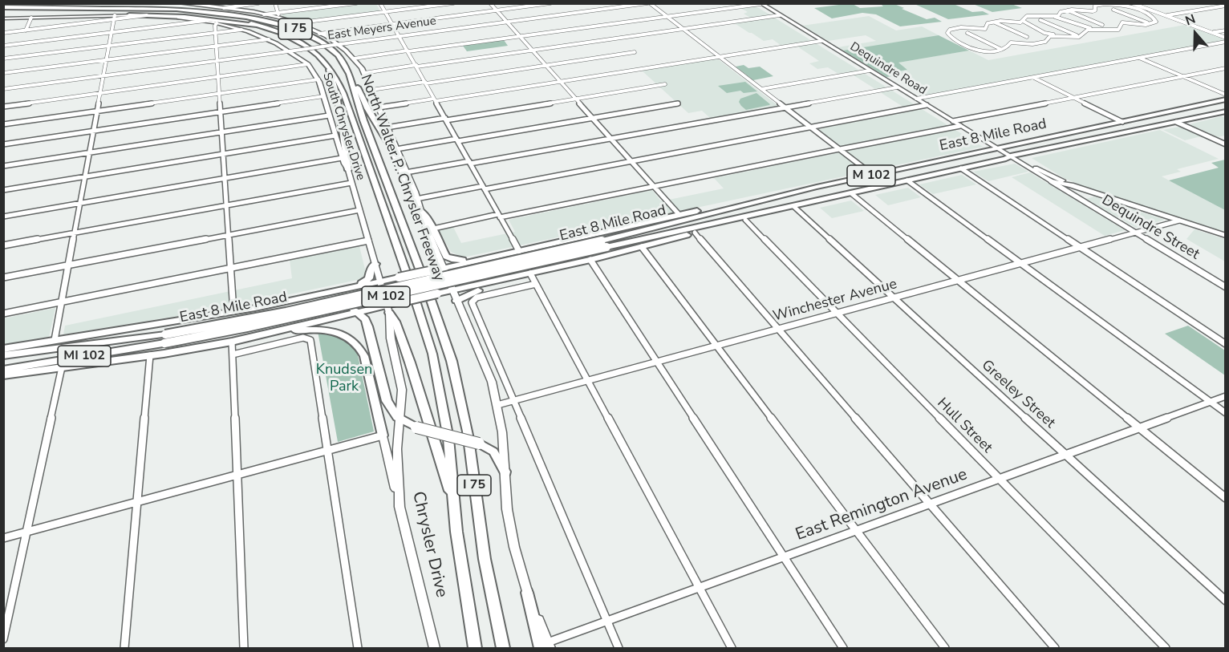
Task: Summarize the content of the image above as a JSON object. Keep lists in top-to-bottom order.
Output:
{
  "streets": {
    "highway": [
      "I 75",
      "East 8 Mile Road",
      "M 102",
      "North Walter P. Chrysler Freeway",
      "MI 102"
    ],
    "main road": ["Dequindre Road", "South Chrysler Drive", "Chrysler Drive"],
    "street": [
      "East Meyers Avenue",
      "Dequindre Street",
      "Winchester Avenue",
      "Greeley Street",
      "Hull Street",
      "East Remington Avenue"
    ]
  },
  "crossings": [
    ["East Meyers Avenue", "South Chrysler Drive"],
    ["Dequindre Road", "East 8 Mile Road"],
    ["South Chrysler Drive", "East 8 Mile Road"],
    ["South Chrysler Drive", "Chrysler Drive"],
    ["East 8 Mile Road", "MI 102"],
    ["East 8 Mile Road", "Greeley Street"],
    ["East 8 Mile Road", "Hull Street"],
    ["East 8 Mile Road", "Chrysler Drive"],
    ["Dequindre Street", "Winchester Avenue"],
    ["Winchester Avenue", "Greeley Street"],
    ["Winchester Avenue", "Hull Street"],
    ["Greeley Street", "East Remington Avenue"],
    ["Hull Street", "East Remington Avenue"]
  ],
  "parks": ["Knudsen Park"],
  "north": "top"
}
